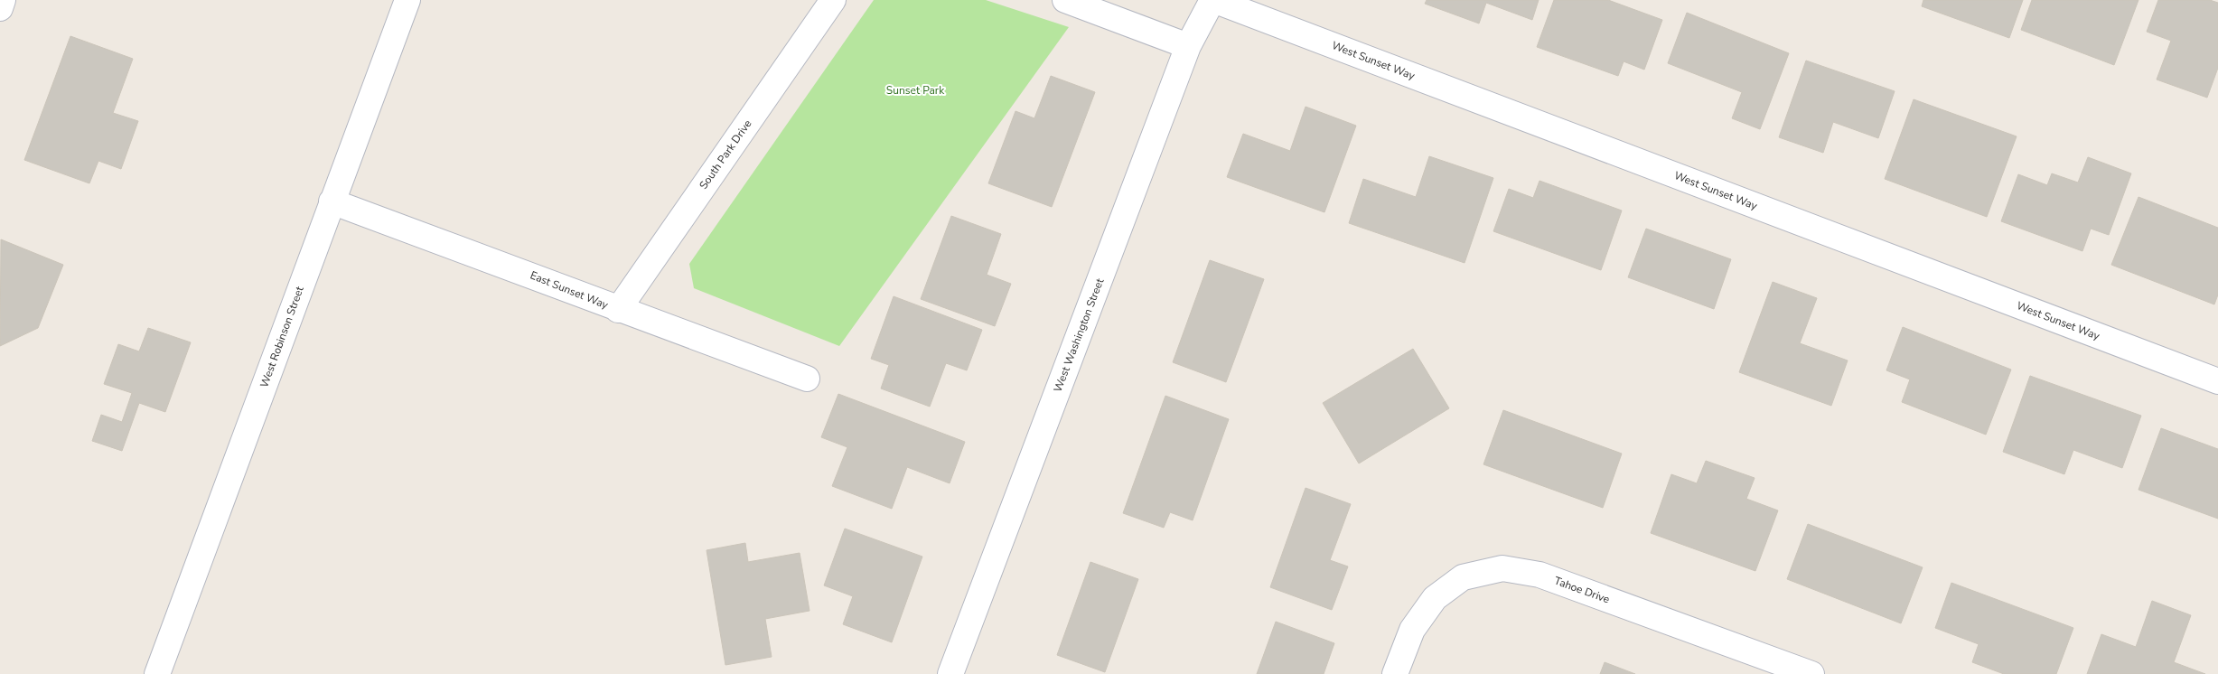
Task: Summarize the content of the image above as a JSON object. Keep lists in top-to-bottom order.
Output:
{
  "streets": {
    "street": [
      "West Sunset Way",
      "South Park Drive",
      "East Sunset Way",
      "West Washington Street",
      "West Robinson Street",
      "Tahoe Drive"
    ]
  },
  "crossings": [
    ["West Sunset Way", "West Washington Street"],
    ["South Park Drive", "East Sunset Way"],
    ["East Sunset Way", "West Robinson Street"]
  ],
  "parks": ["Sunset Park"]
}
